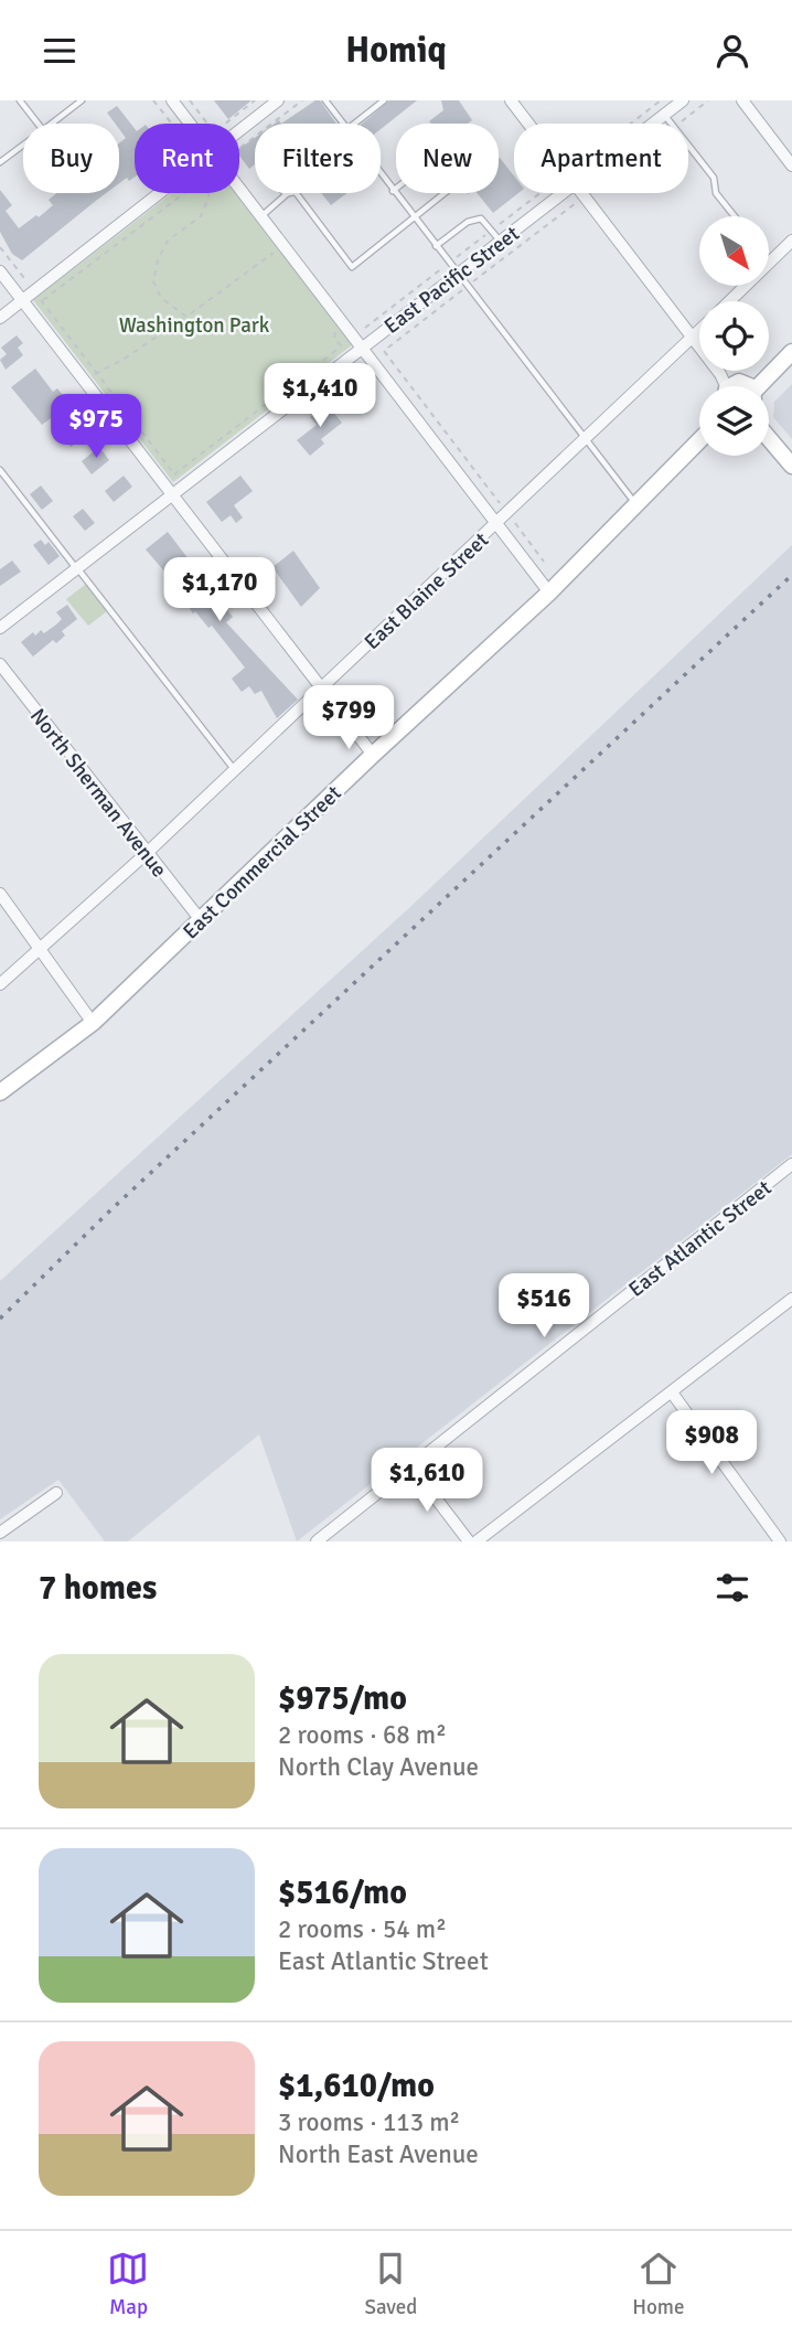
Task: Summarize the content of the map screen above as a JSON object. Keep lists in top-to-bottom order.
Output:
{
  "streets": {
    "street": [
      "East Pacific Street",
      "East Blaine Street",
      "North Sherman Avenue",
      "East Commercial Street",
      "East Atlantic Street"
    ]
  },
  "crossings": [
    ["East Blaine Street", "North Sherman Avenue"],
    ["North Sherman Avenue", "East Commercial Street"]
  ],
  "parks": ["Washington Park"],
  "north": "bottom right",
  "page": {
    "header": "Homiq",
    "chip": [
      "Buy",
      "Rent",
      "Filters",
      "New",
      "Apartment"
    ],
    "price": [
      "$1,410",
      "$975",
      "$1,170",
      "$799",
      "$516",
      "$908",
      "$1,610"
    ],
    "heading": "7 homes",
    "list": [
      {
        "name": "$975/mo",
        "note": "2 rooms · 68 m² · North Clay Avenue"
      },
      {
        "name": "$516/mo",
        "note": "2 rooms · 54 m² · East Atlantic Street"
      },
      {
        "name": "$1,610/mo",
        "note": "3 rooms · 113 m² · North East Avenue"
      }
    ],
    "tabs": ["Map", "Saved", "Home"]
  }
}
